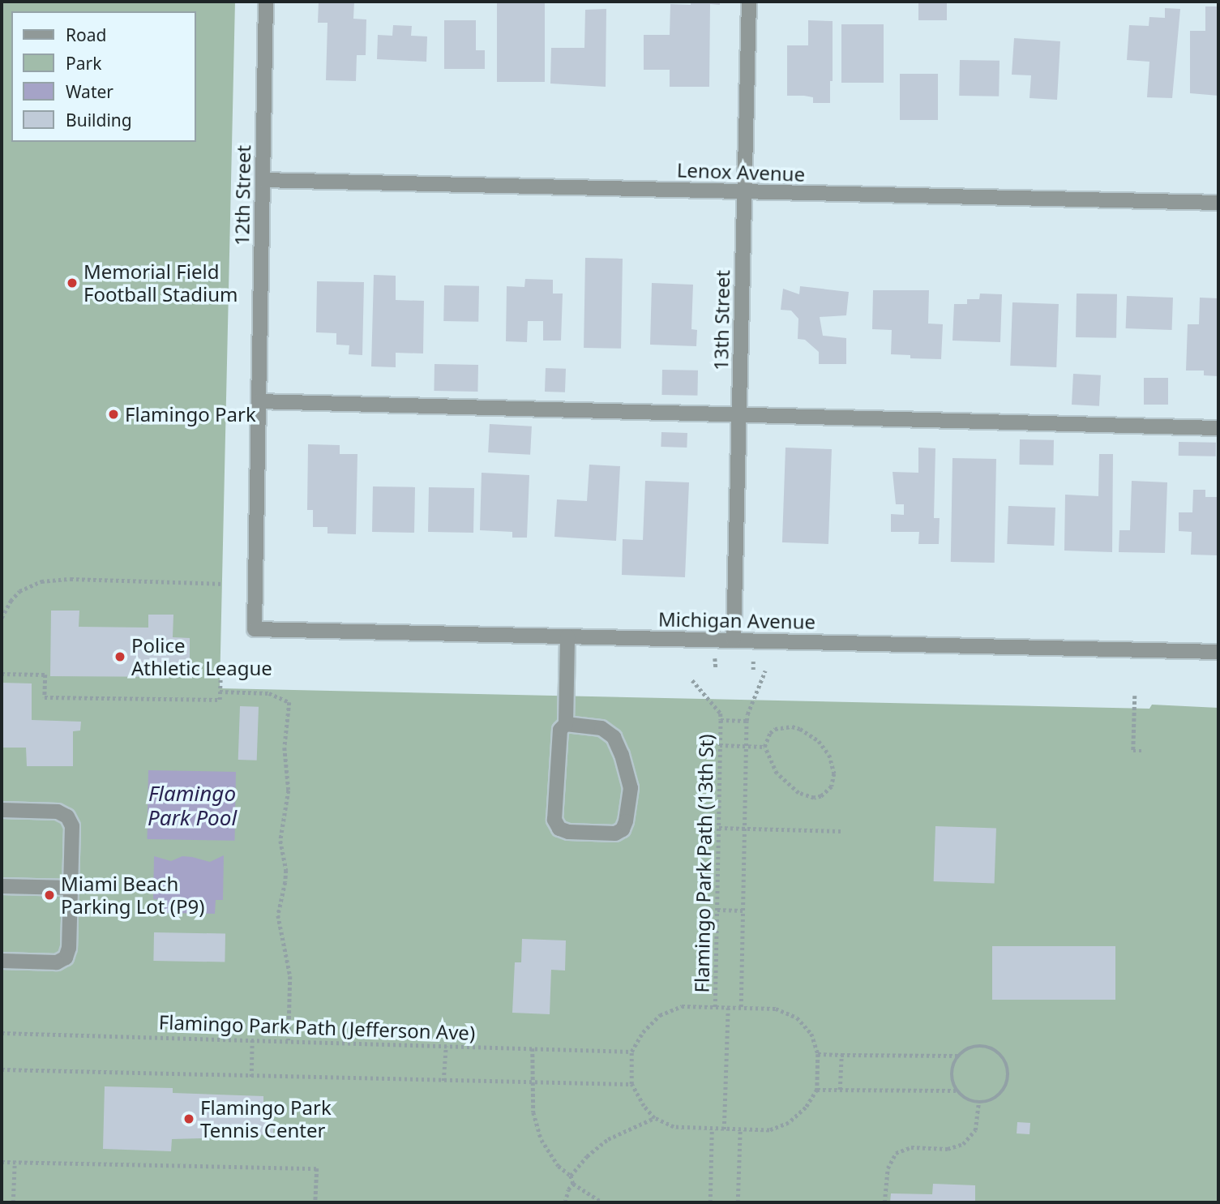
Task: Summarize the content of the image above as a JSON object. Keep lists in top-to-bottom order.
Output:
{
  "streets": {
    "street": [
      "Lenox Avenue",
      "12th Street",
      "13th Street",
      "Michigan Avenue"
    ],
    "path": ["Flamingo Park Path (13th St)", "Flamingo Park Path (Jefferson Ave)"]
  },
  "crossings": [
    ["Lenox Avenue", "12th Street"],
    ["Lenox Avenue", "13th Street"],
    ["12th Street", "Michigan Avenue"],
    ["13th Street", "Michigan Avenue"]
  ],
  "water": ["Flamingo Park Pool"],
  "places": [
    "Memorial Field Football Stadium",
    "Flamingo Park",
    "Police Athletic League",
    "Miami Beach Parking Lot (P9)",
    "Flamingo Park Tennis Center"
  ],
  "legend": [
    "Road",
    "Park",
    "Water",
    "Building"
  ]
}
